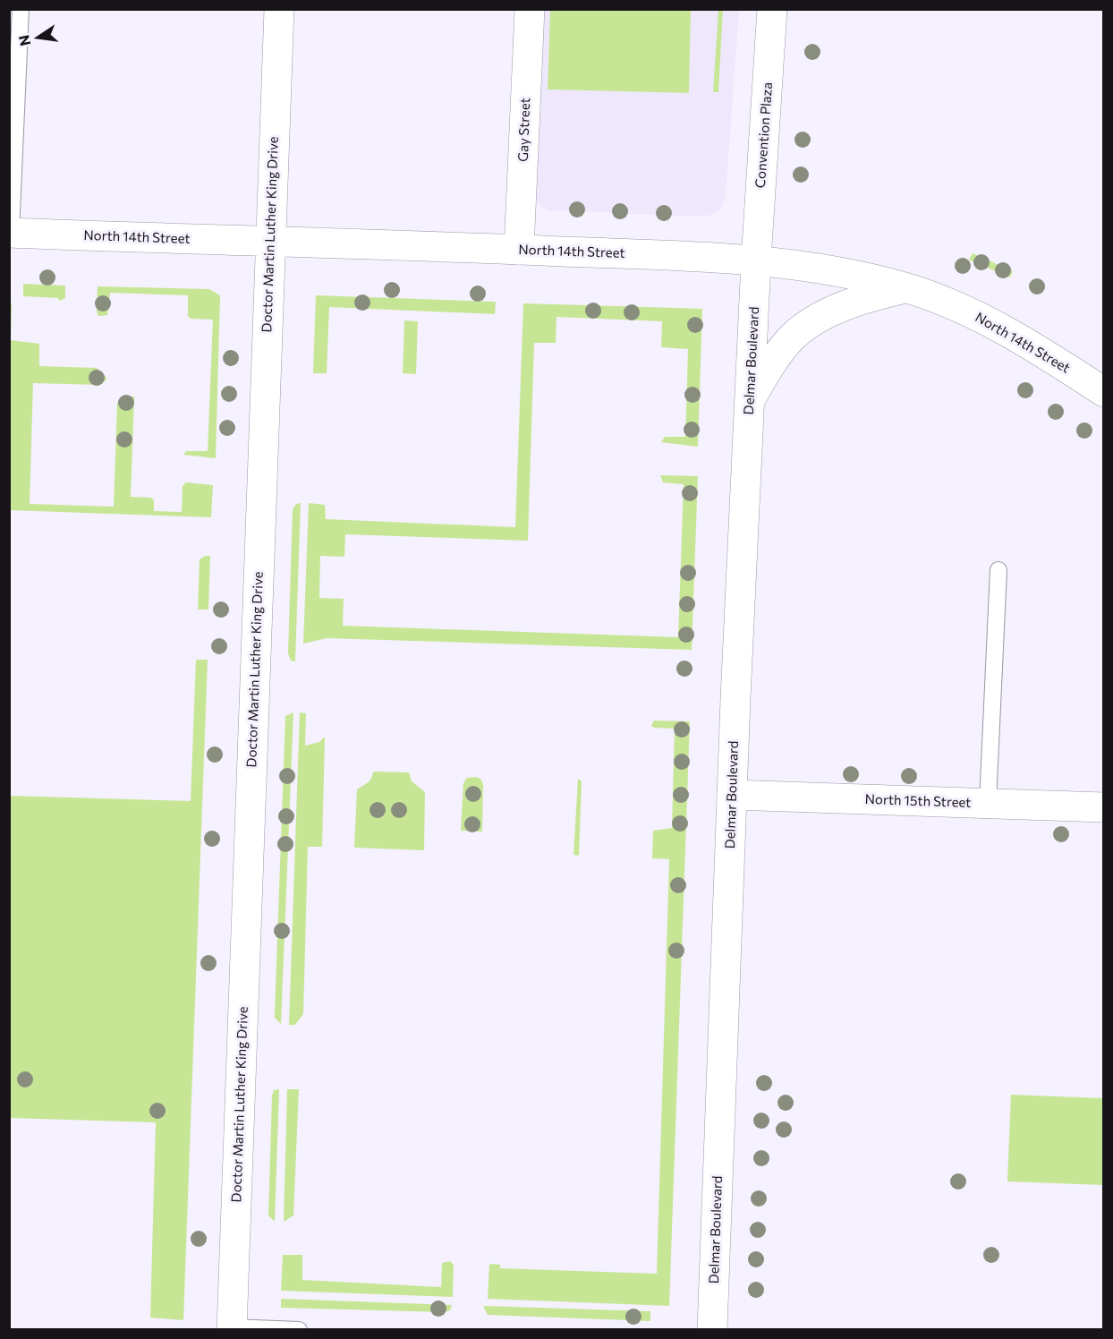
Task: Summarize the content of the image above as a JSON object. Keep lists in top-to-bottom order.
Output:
{
  "streets": {
    "main road": [
      "Gay Street",
      "Convention Plaza",
      "Doctor Martin Luther King Drive",
      "North 14th Street",
      "Delmar Boulevard",
      "North 15th Street"
    ]
  },
  "crossings": [
    ["Gay Street", "North 14th Street"],
    ["Convention Plaza", "North 14th Street"],
    ["Convention Plaza", "Delmar Boulevard"],
    ["Doctor Martin Luther King Drive", "North 14th Street"],
    ["North 14th Street", "Delmar Boulevard"],
    ["Delmar Boulevard", "North 15th Street"]
  ],
  "north": "left"
}
